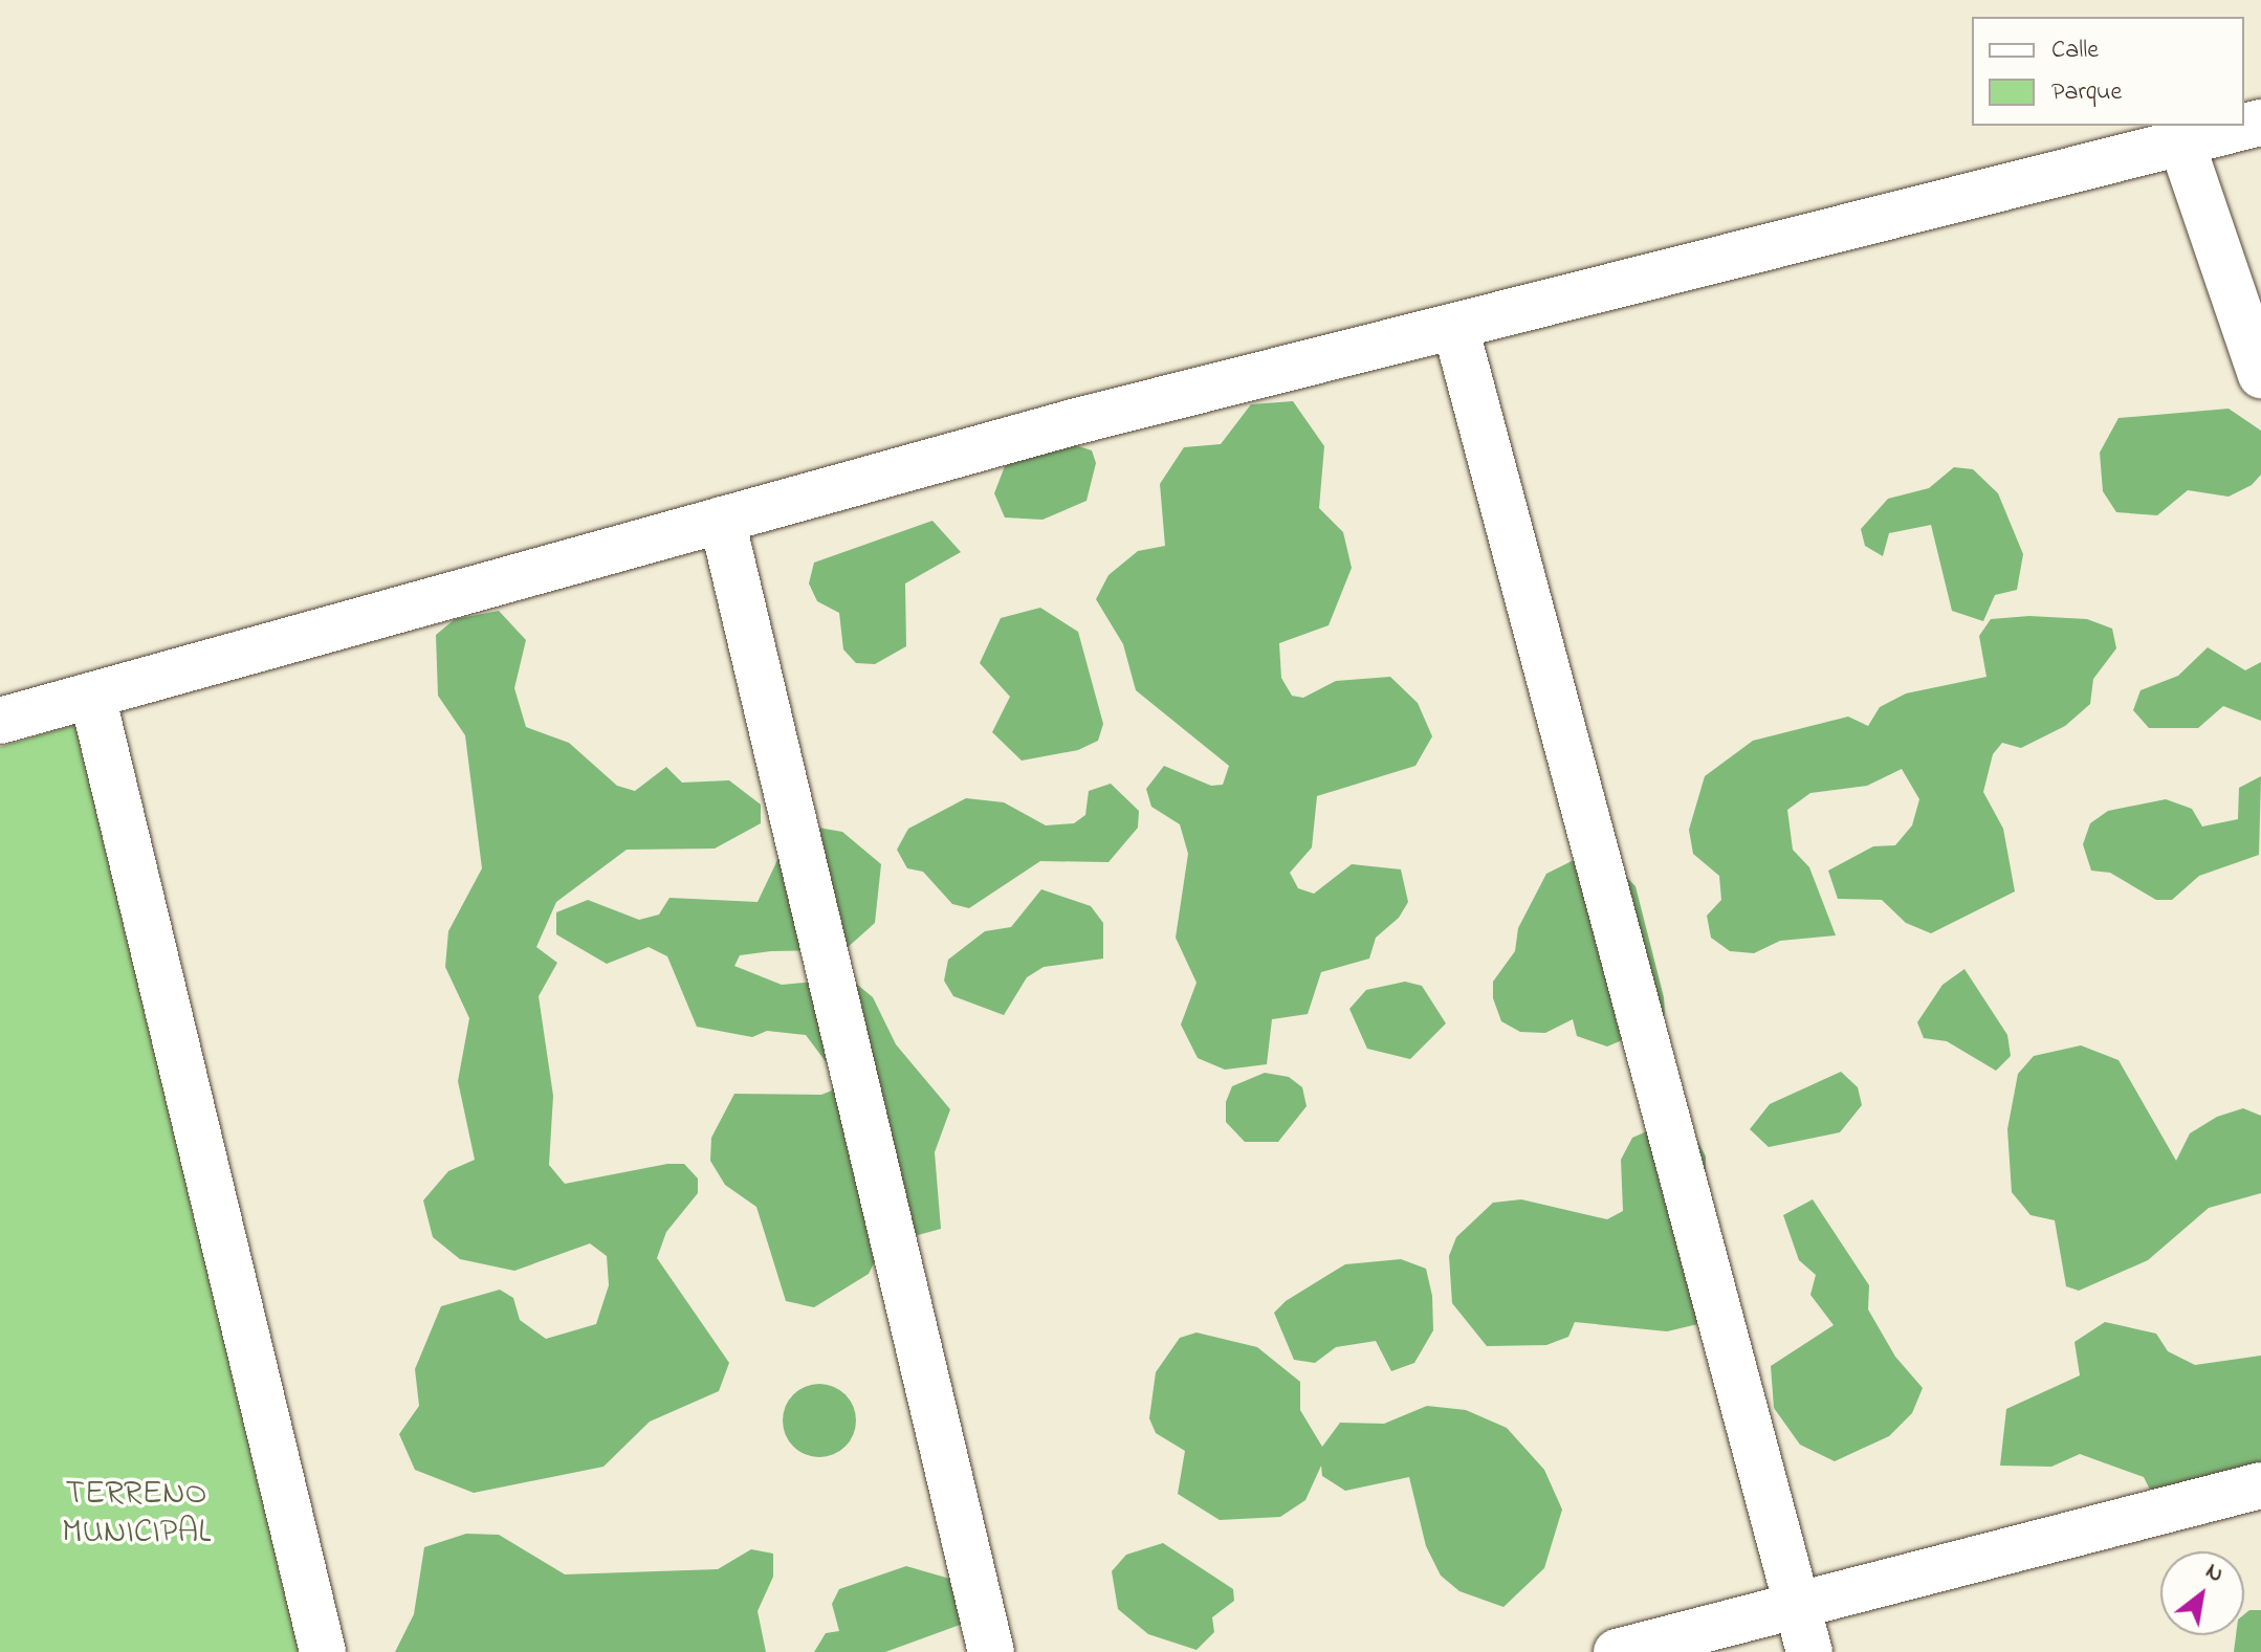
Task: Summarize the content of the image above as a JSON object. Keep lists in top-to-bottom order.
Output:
{
  "parks": ["TERRENO MUNICIPAL"],
  "legend": ["Calle", "Parque"],
  "north": "top right"
}
